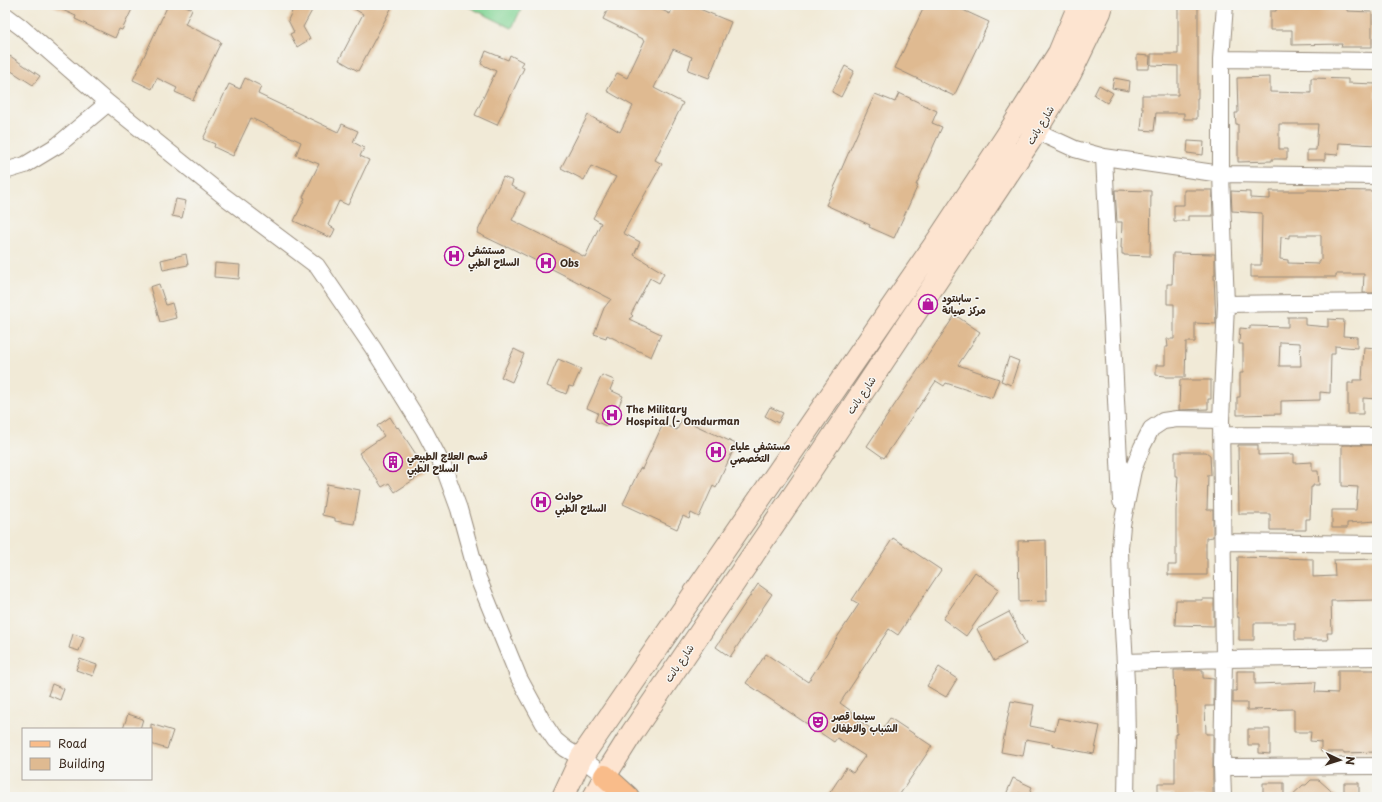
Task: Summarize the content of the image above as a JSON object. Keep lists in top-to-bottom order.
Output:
{
  "streets": {
    "main road": ["شارع بانت"]
  },
  "places": {
    "hospital": [
      "مستشفى السلاح الطبي",
      "Obs",
      "The Military Hospital (- Omdurman",
      "مستشفى علياء التخصصي",
      "حوادث السلاح الطبي"
    ],
    "shop": ["سابنتود - مركز صيانة"],
    "building": ["قسم العلاج الطبيعي السلاح الطبي"],
    "theatre": ["سينما قصر الشباب والاطفال"]
  },
  "legend": ["Road", "Building"],
  "north": "right"
}
